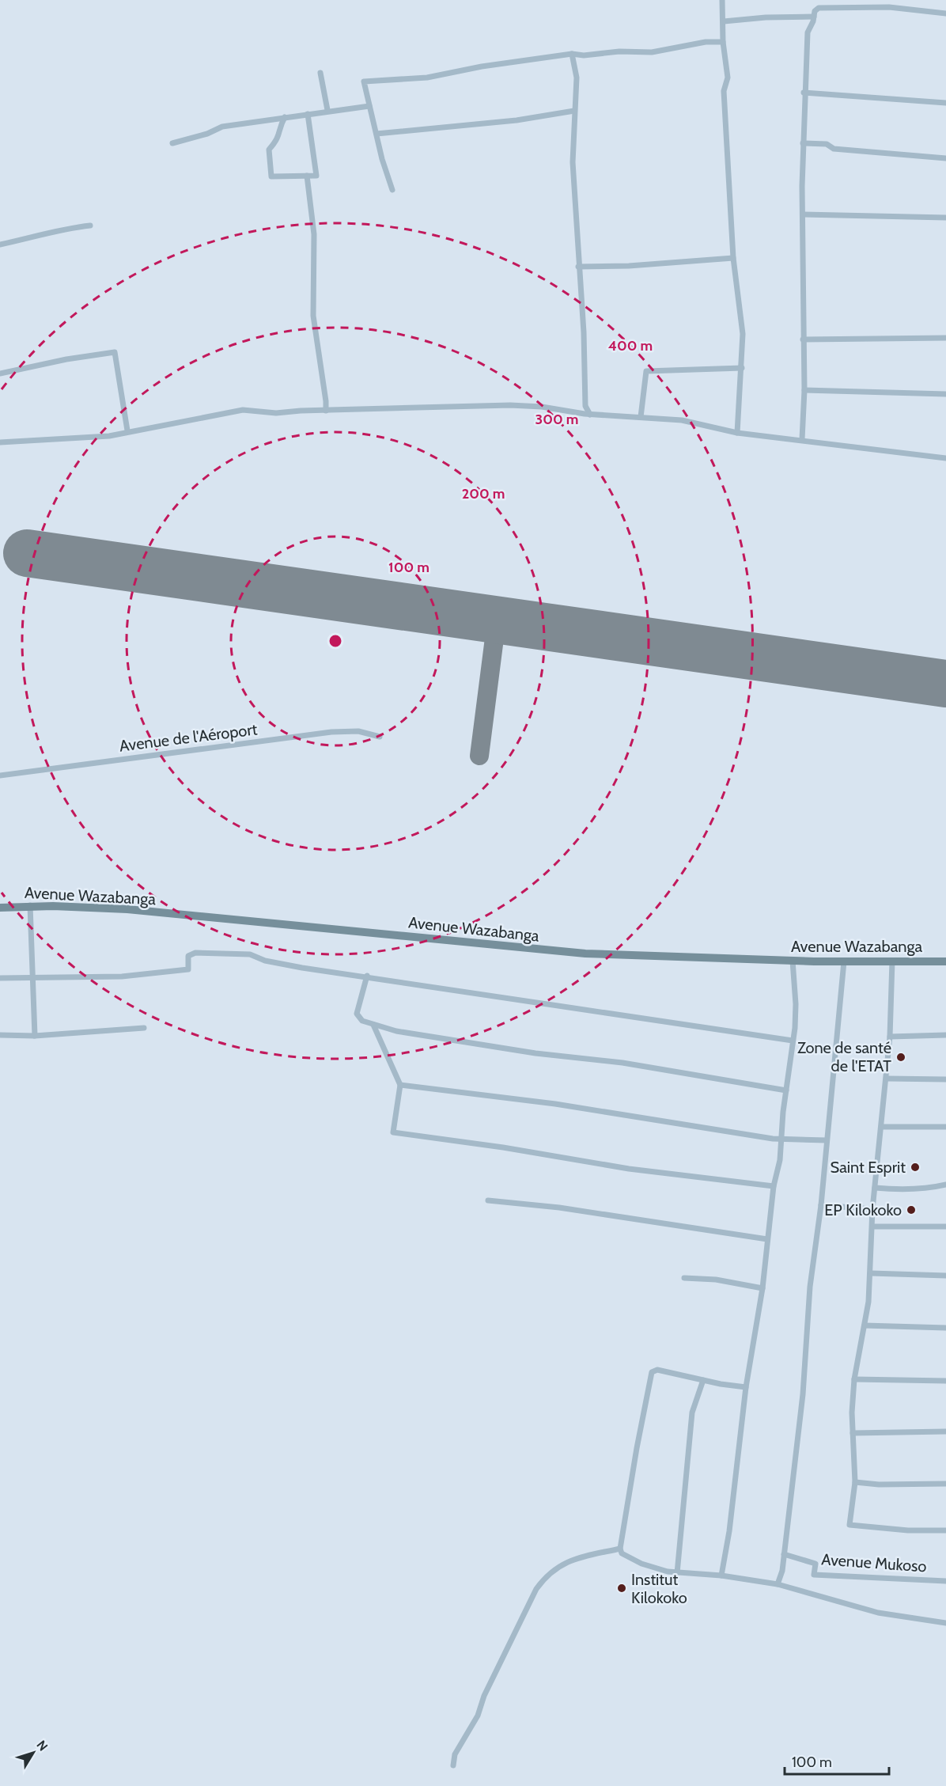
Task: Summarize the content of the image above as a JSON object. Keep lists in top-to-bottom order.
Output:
{
  "streets": {
    "main road": ["Avenue Wazabanga"],
    "street": ["Avenue de l'Aéroport", "Avenue Mukoso"]
  },
  "places": [
    "Zone de santé de l'ETAT",
    "Saint Esprit",
    "EP Kilokoko",
    "Institut Kilokoko"
  ],
  "scale_bar": "100 m",
  "north": "top right",
  "rings": [
    "400 m",
    "300 m",
    "200 m",
    "100 m"
  ]
}
